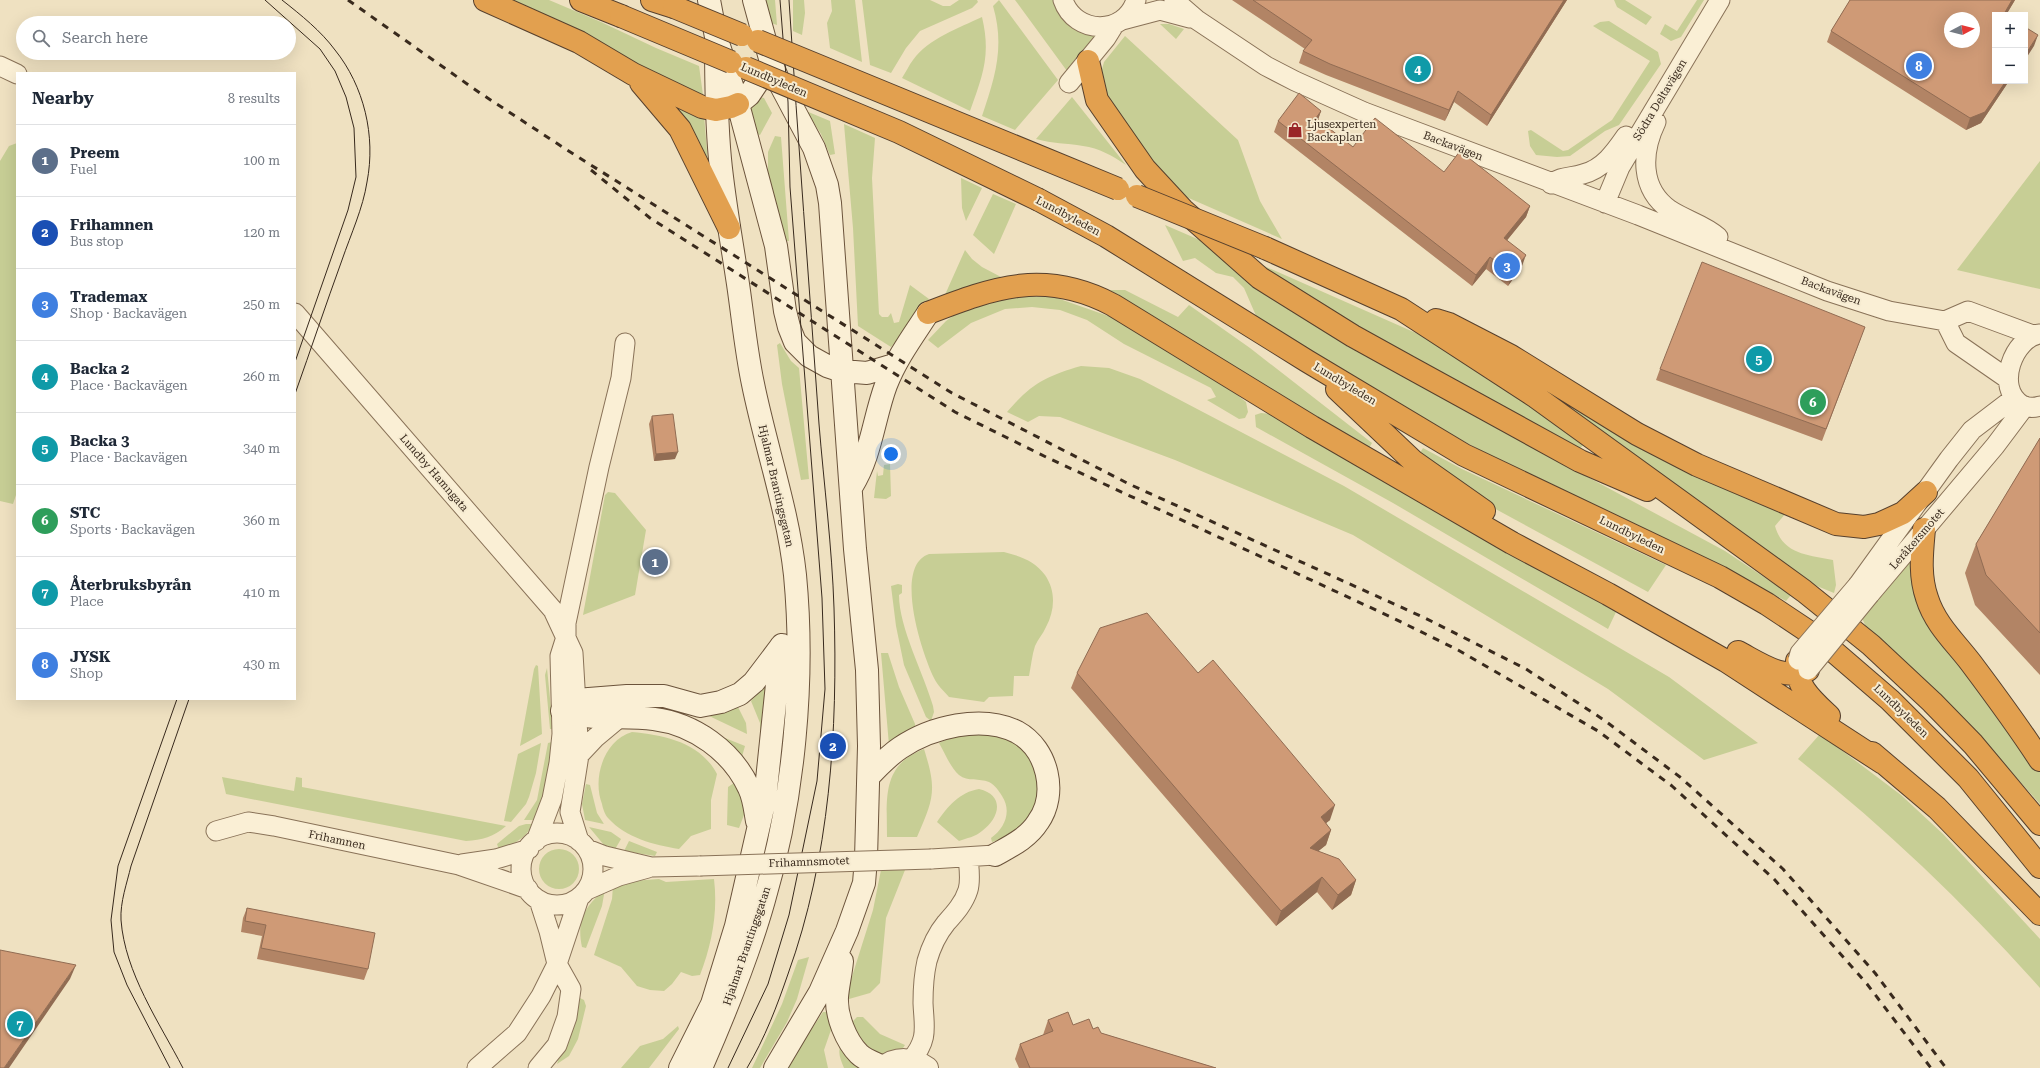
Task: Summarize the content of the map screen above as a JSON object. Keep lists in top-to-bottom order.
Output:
{
  "streets": {
    "highway": ["Lundbyleden"],
    "main road": ["Hjalmar Brantingsgatan"],
    "street": [
      "Södra Deltavägen",
      "Backavägen",
      "Lundby Hamngata",
      "Leråkersmotet",
      "Frihamnen",
      "Frihamnsmotet"
    ]
  },
  "crossings": [
    ["Södra Deltavägen", "Backavägen"],
    ["Lundby Hamngata", "Frihamnen"],
    ["Lundby Hamngata", "Frihamnsmotet"],
    ["Frihamnen", "Frihamnsmotet"]
  ],
  "places": {
    "shop": ["Ljusexperten Backaplan"]
  },
  "north": "right",
  "page": {
    "map_buttons": ["+", "−"],
    "search": "Search here",
    "pins": [
      "8",
      "4",
      "3",
      "5",
      "6",
      "1",
      "2",
      "7"
    ],
    "heading": ["Nearby", "8 results"],
    "list": [
      {
        "mark": "1",
        "name": "Preem",
        "note": "Fuel",
        "value": "100 m"
      },
      {
        "mark": "2",
        "name": "Frihamnen",
        "note": "Bus stop",
        "value": "120 m"
      },
      {
        "mark": "3",
        "name": "Trademax",
        "note": "Shop · Backavägen",
        "value": "250 m"
      },
      {
        "mark": "4",
        "name": "Backa 2",
        "note": "Place · Backavägen",
        "value": "260 m"
      },
      {
        "mark": "5",
        "name": "Backa 3",
        "note": "Place · Backavägen",
        "value": "340 m"
      },
      {
        "mark": "6",
        "name": "STC",
        "note": "Sports · Backavägen",
        "value": "360 m"
      },
      {
        "mark": "7",
        "name": "Återbruksbyrån",
        "note": "Place",
        "value": "410 m"
      },
      {
        "mark": "8",
        "name": "JYSK",
        "note": "Shop",
        "value": "430 m"
      }
    ]
  }
}
